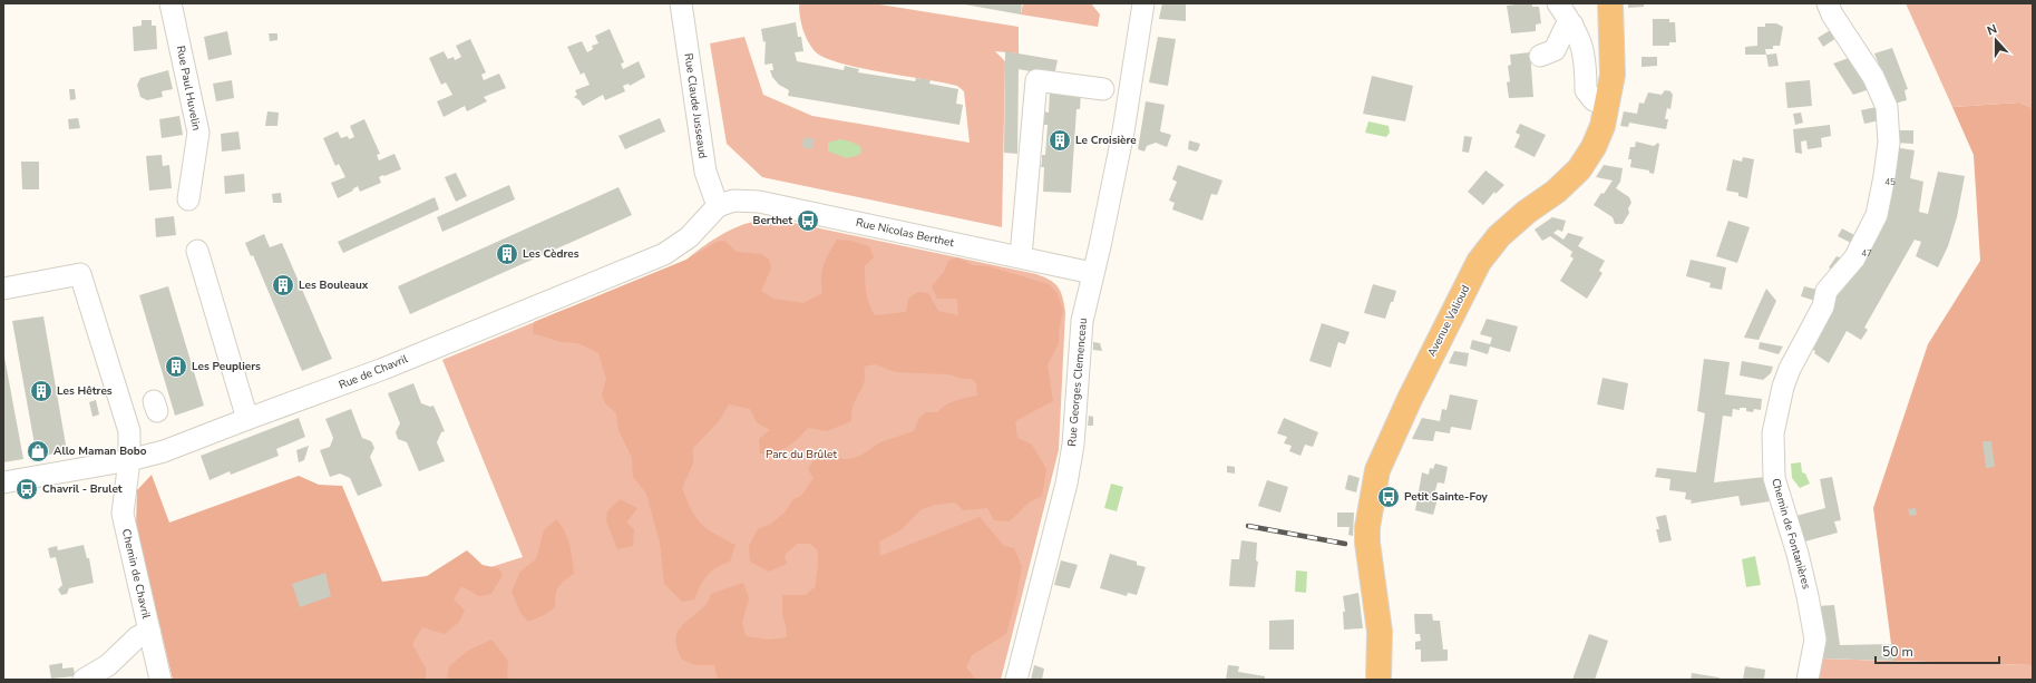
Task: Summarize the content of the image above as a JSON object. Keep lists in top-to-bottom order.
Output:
{
  "streets": {
    "main road": ["Avenue Valioud"],
    "street": [
      "Rue Paul Huvelin",
      "Rue Claude Jusseaud",
      "Rue Nicolas Berthet",
      "Rue de Chavril",
      "Rue Georges Clemenceau",
      "Chemin de Fontanières",
      "Chemin de Chavril"
    ]
  },
  "crossings": [
    ["Rue Claude Jusseaud", "Rue Nicolas Berthet"],
    ["Rue Claude Jusseaud", "Rue de Chavril"],
    ["Rue Nicolas Berthet", "Rue de Chavril"],
    ["Rue Nicolas Berthet", "Rue Georges Clemenceau"],
    ["Rue de Chavril", "Chemin de Chavril"]
  ],
  "parks": ["Parc du Brûlet"],
  "places": {
    "building": [
      "Le Croisière",
      "Les Cèdres",
      "Les Bouleaux",
      "Les Peupliers",
      "Les Hêtres"
    ],
    "bus stop": ["Berthet", "Chavril - Brulet", "Petit Sainte-Foy"],
    "shop": ["Allo Maman Bobo"]
  },
  "house_numbers": ["45", "47"],
  "scale_bar": "50 m",
  "north": "top"
}
